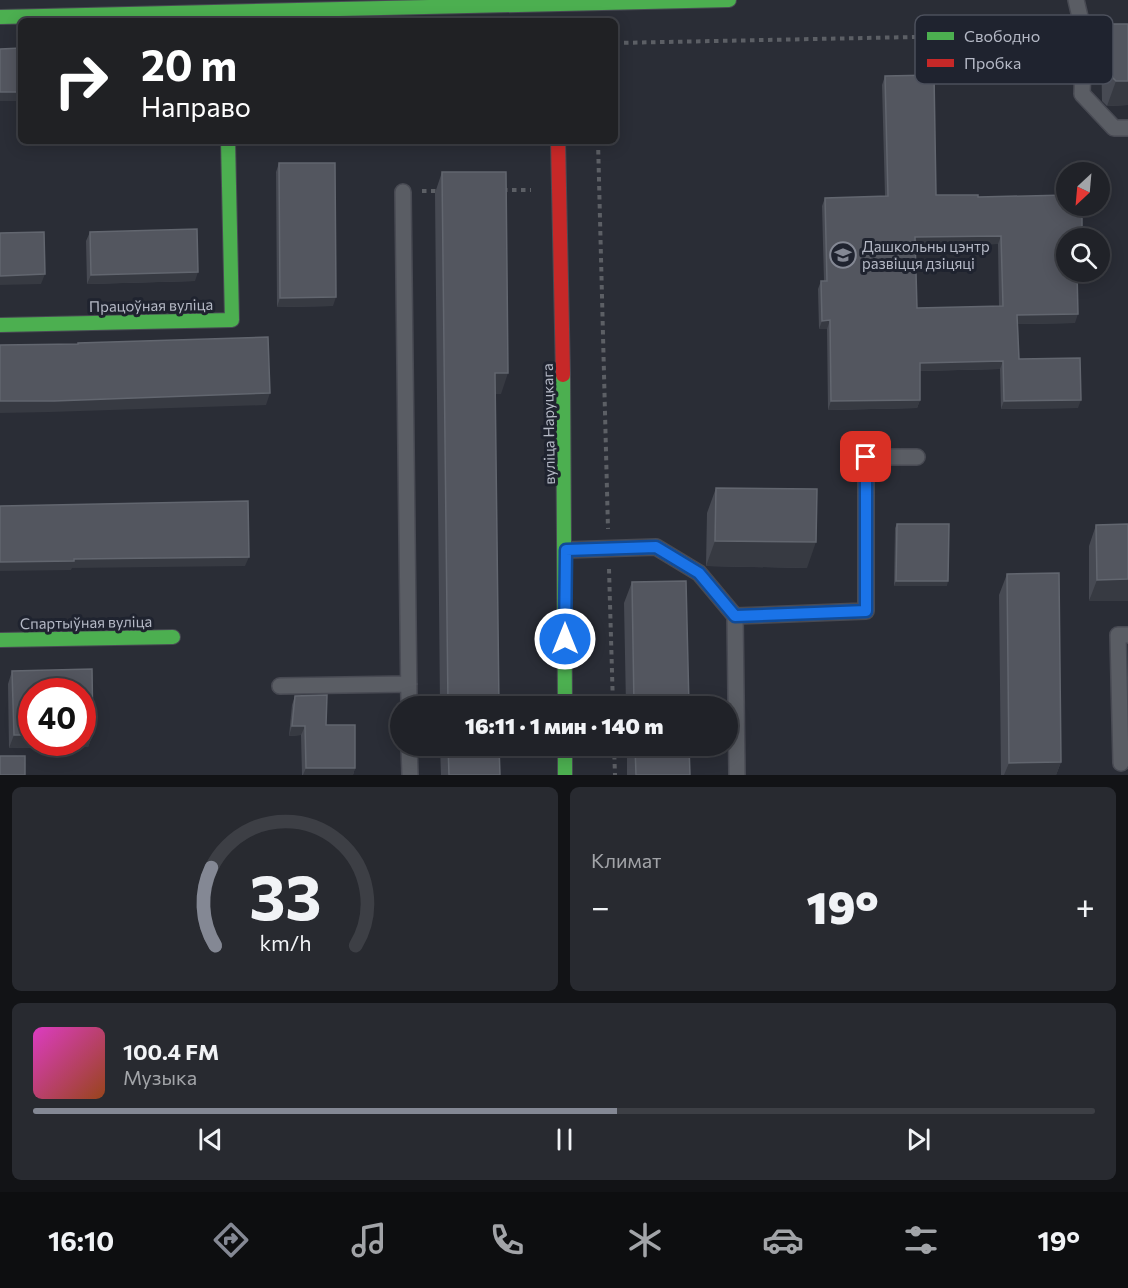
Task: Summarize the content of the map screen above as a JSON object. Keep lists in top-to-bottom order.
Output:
{
  "streets": {
    "street": ["Працоўная вуліца", "вуліца Наруцкага", "Спартыўная вуліца"]
  },
  "places": {
    "school or university": ["Дашкольны цэнтр развіцця дзіцяці"]
  },
  "legend": ["Свободно", "Пробка"],
  "north": "bottom left",
  "page": {
    "turn": ["20 m", "Направо"],
    "limit": "40",
    "trip": "16:11 · 1 мин · 140 m",
    "tile": "Климат",
    "heat": ["−", "19°", "+"],
    "song": ["100.4 FM", "Музыка"],
    "tabs": ["16:10", "19°"],
    "gauge": ["33", "km/h"]
  }
}
